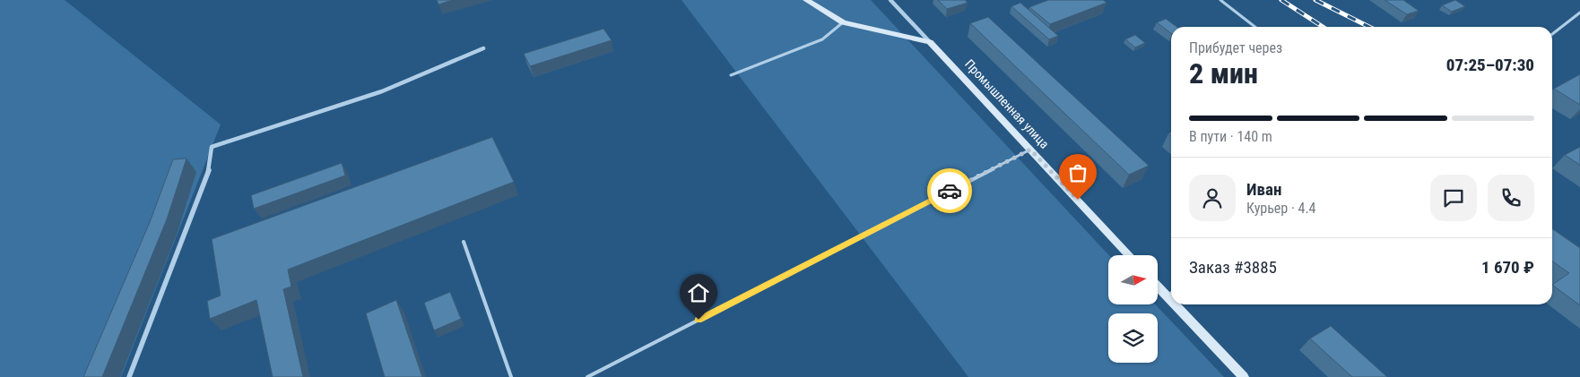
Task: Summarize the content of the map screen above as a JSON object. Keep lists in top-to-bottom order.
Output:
{
  "streets": {
    "street": ["Промышленная улица"]
  },
  "north": "right",
  "page": {
    "heading": ["2 мин", "Прибудет через", "07:25–07:30"],
    "panel": [
      "Иван",
      "Курьер · 4.4",
      "Заказ #3885",
      "1 670 ₽"
    ],
    "bar": "В пути · 140 m"
  }
}
